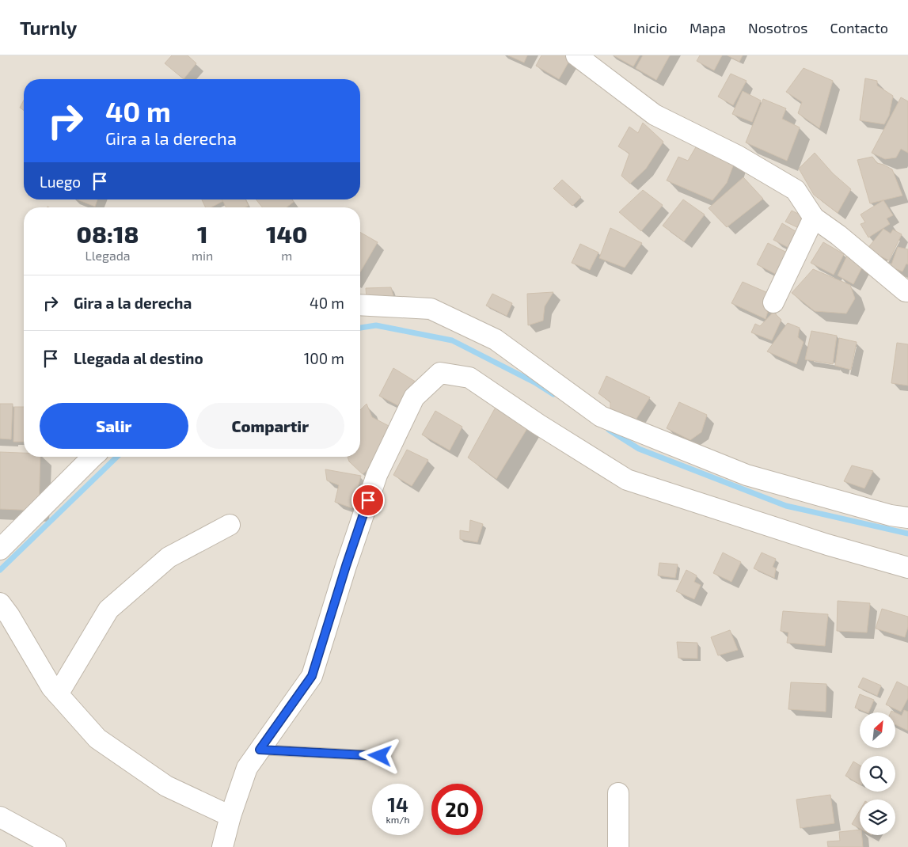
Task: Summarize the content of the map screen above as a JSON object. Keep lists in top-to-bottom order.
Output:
{
  "north": "top right",
  "page": {
    "header": "Turnly",
    "nav": [
      "Inicio",
      "Mapa",
      "Nosotros",
      "Contacto"
    ],
    "turn": ["40 m", "Gira a la derecha"],
    "then": "Luego",
    "eta": [
      "08:18",
      "Llegada",
      "1",
      "min",
      "140",
      "m"
    ],
    "list": [
      {
        "name": "Gira a la derecha",
        "value": "40 m"
      },
      {
        "name": "Llegada al destino",
        "value": "100 m"
      }
    ],
    "buttons": ["Salir", "Compartir"],
    "speed": "14 km/h",
    "limit": "20"
  }
}
